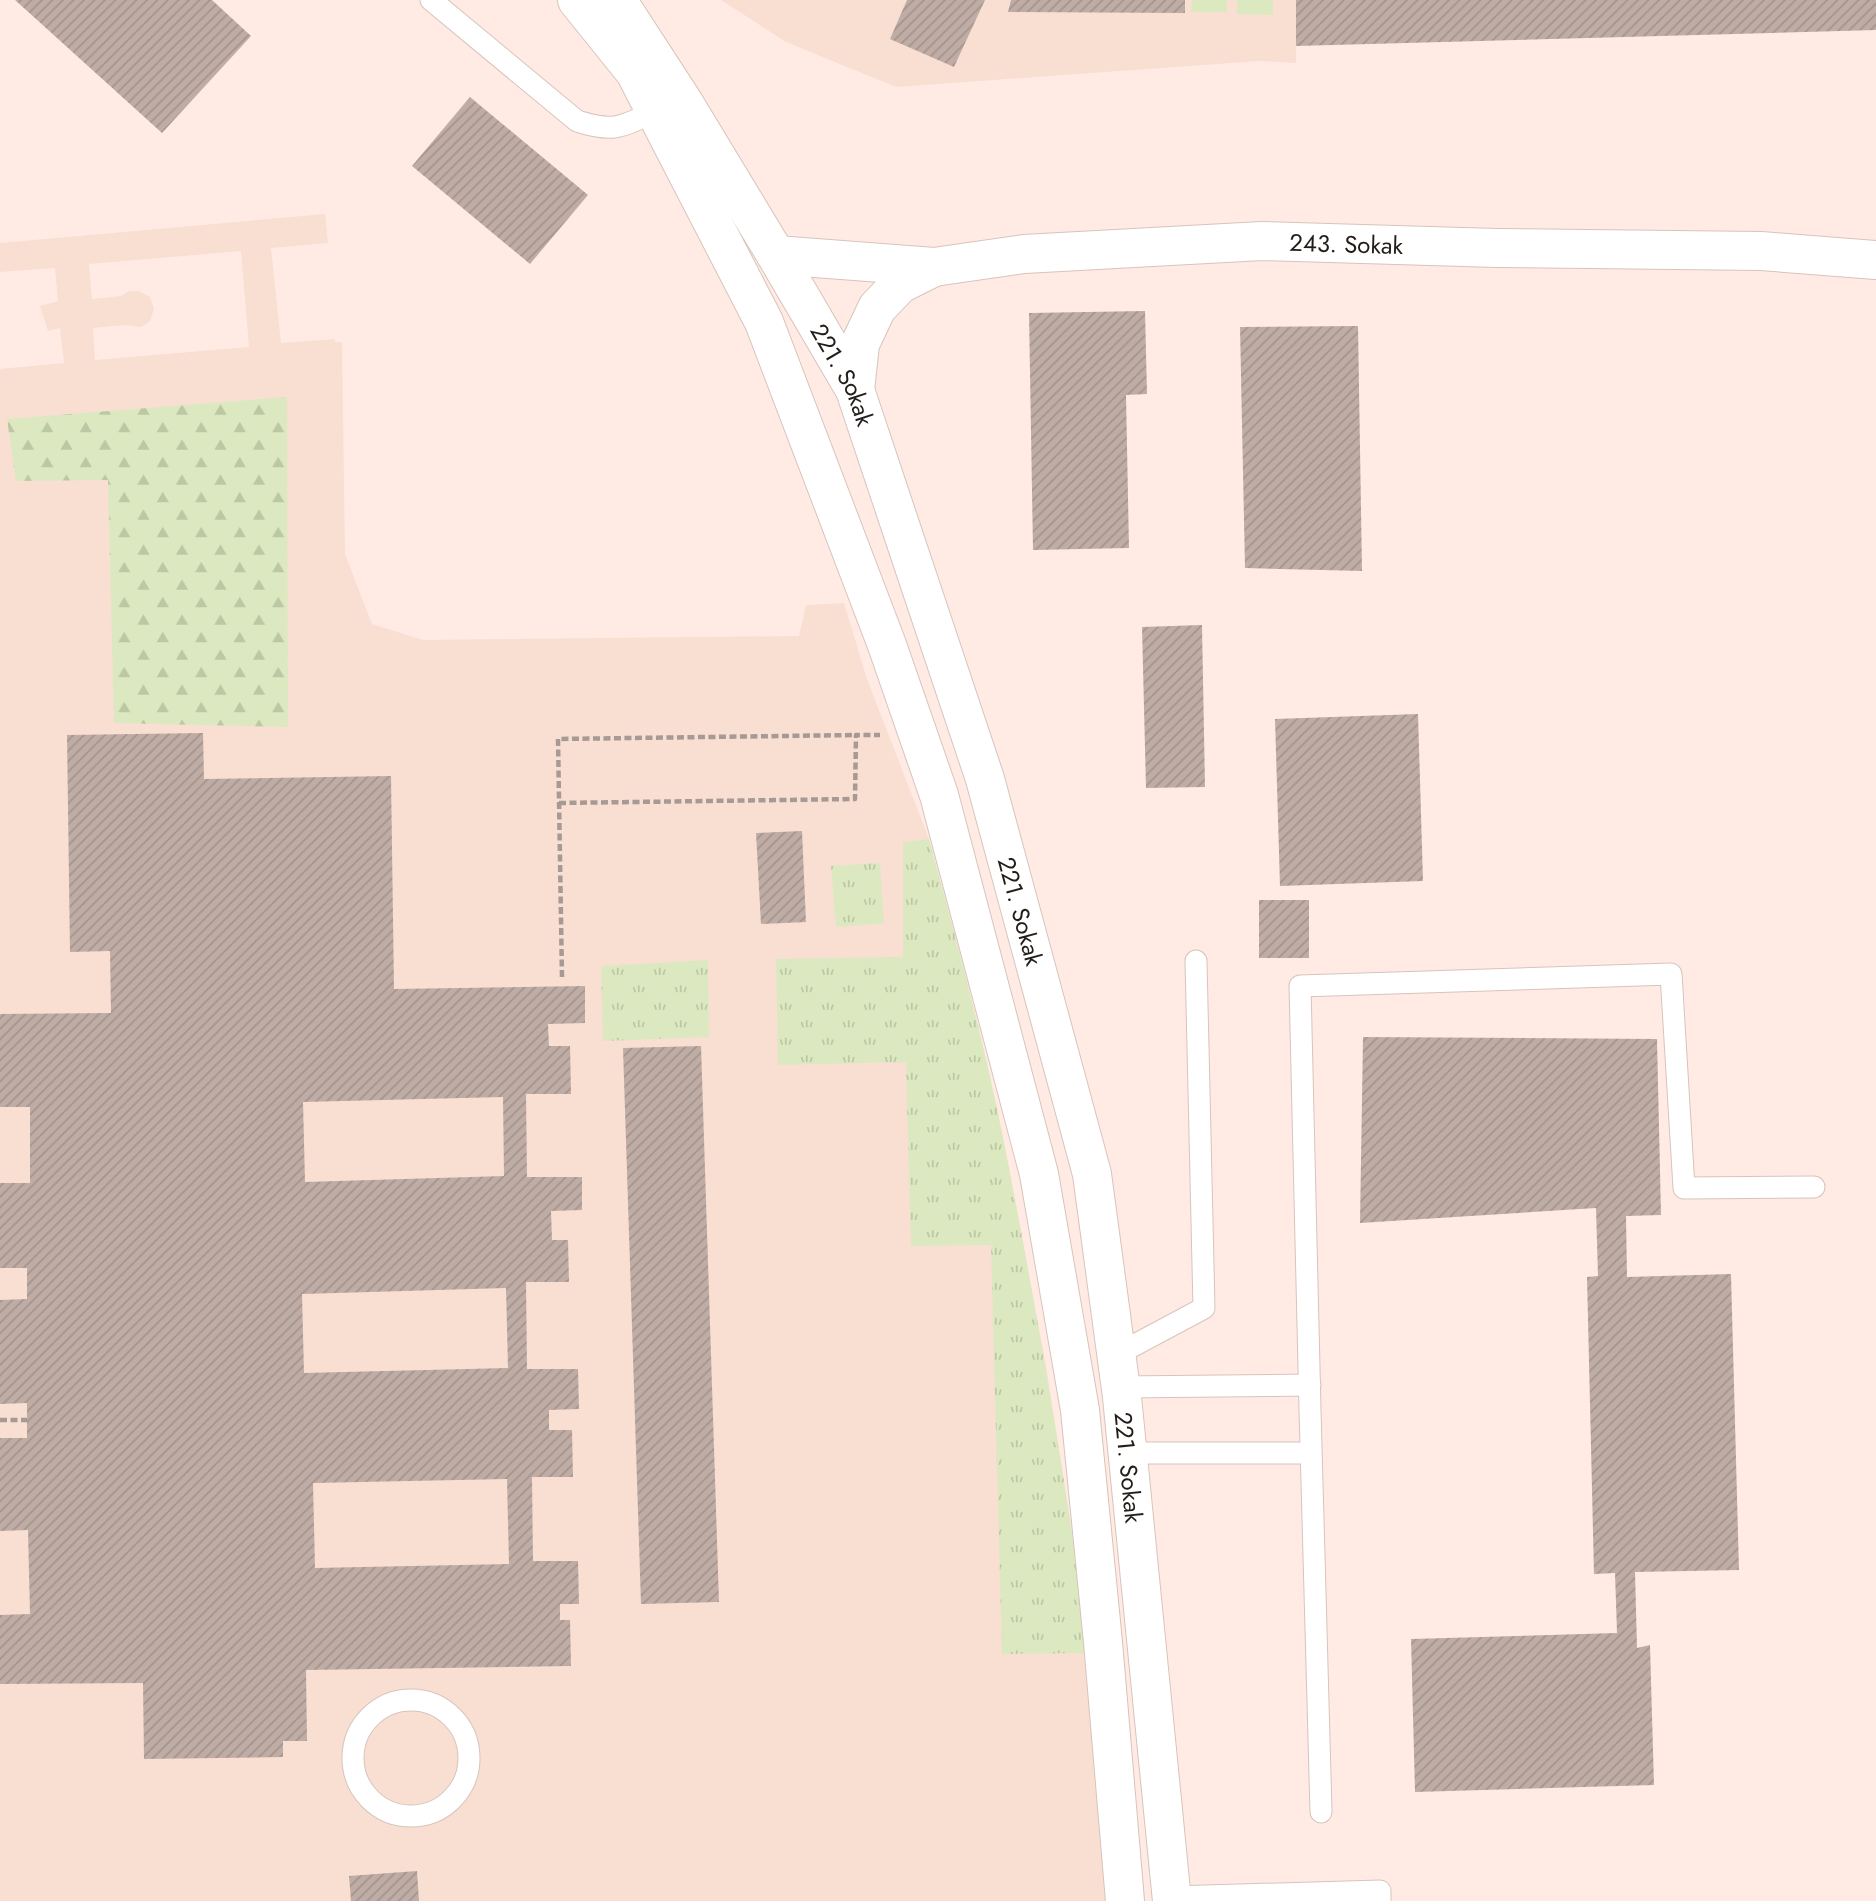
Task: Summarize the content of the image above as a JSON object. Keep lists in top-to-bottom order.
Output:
{
  "streets": {
    "street": ["243. Sokak", "221. Sokak"]
  },
  "crossings": [
    ["243. Sokak", "221. Sokak"]
  ]
}
